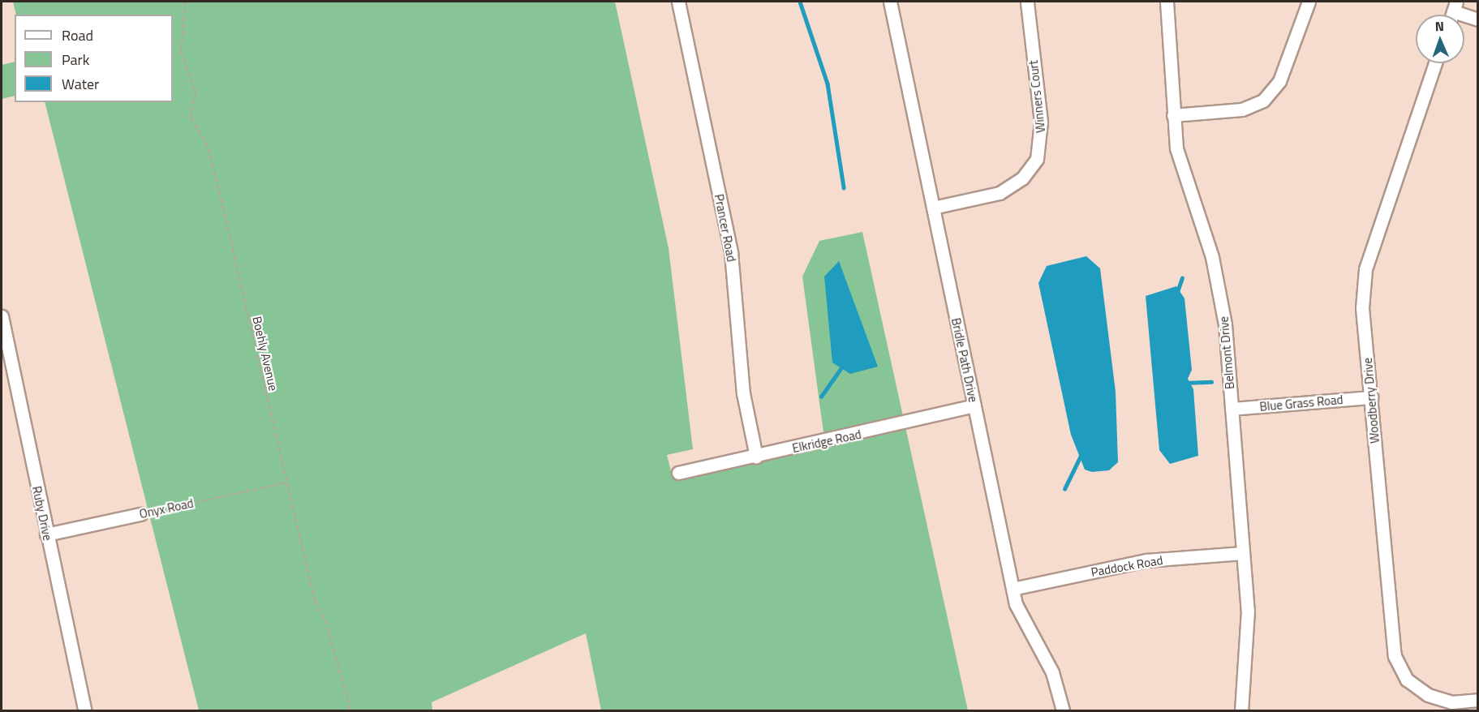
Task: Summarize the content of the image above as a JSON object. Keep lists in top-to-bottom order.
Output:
{
  "streets": {
    "street": [
      "Winners Court",
      "Prancer Road",
      "Belmont Drive",
      "Bridle Path Drive",
      "Woodberry Drive",
      "Blue Grass Road",
      "Elkridge Road",
      "Onyx Road",
      "Ruby Drive",
      "Paddock Road"
    ],
    "path": ["Boehly Avenue"]
  },
  "crossings": [
    ["Winners Court", "Bridle Path Drive"],
    ["Prancer Road", "Elkridge Road"],
    ["Belmont Drive", "Blue Grass Road"],
    ["Belmont Drive", "Paddock Road"],
    ["Boehly Avenue", "Onyx Road"],
    ["Bridle Path Drive", "Elkridge Road"],
    ["Bridle Path Drive", "Paddock Road"],
    ["Woodberry Drive", "Blue Grass Road"],
    ["Onyx Road", "Ruby Drive"]
  ],
  "legend": ["Road", "Park", "Water"],
  "north": "top"
}
